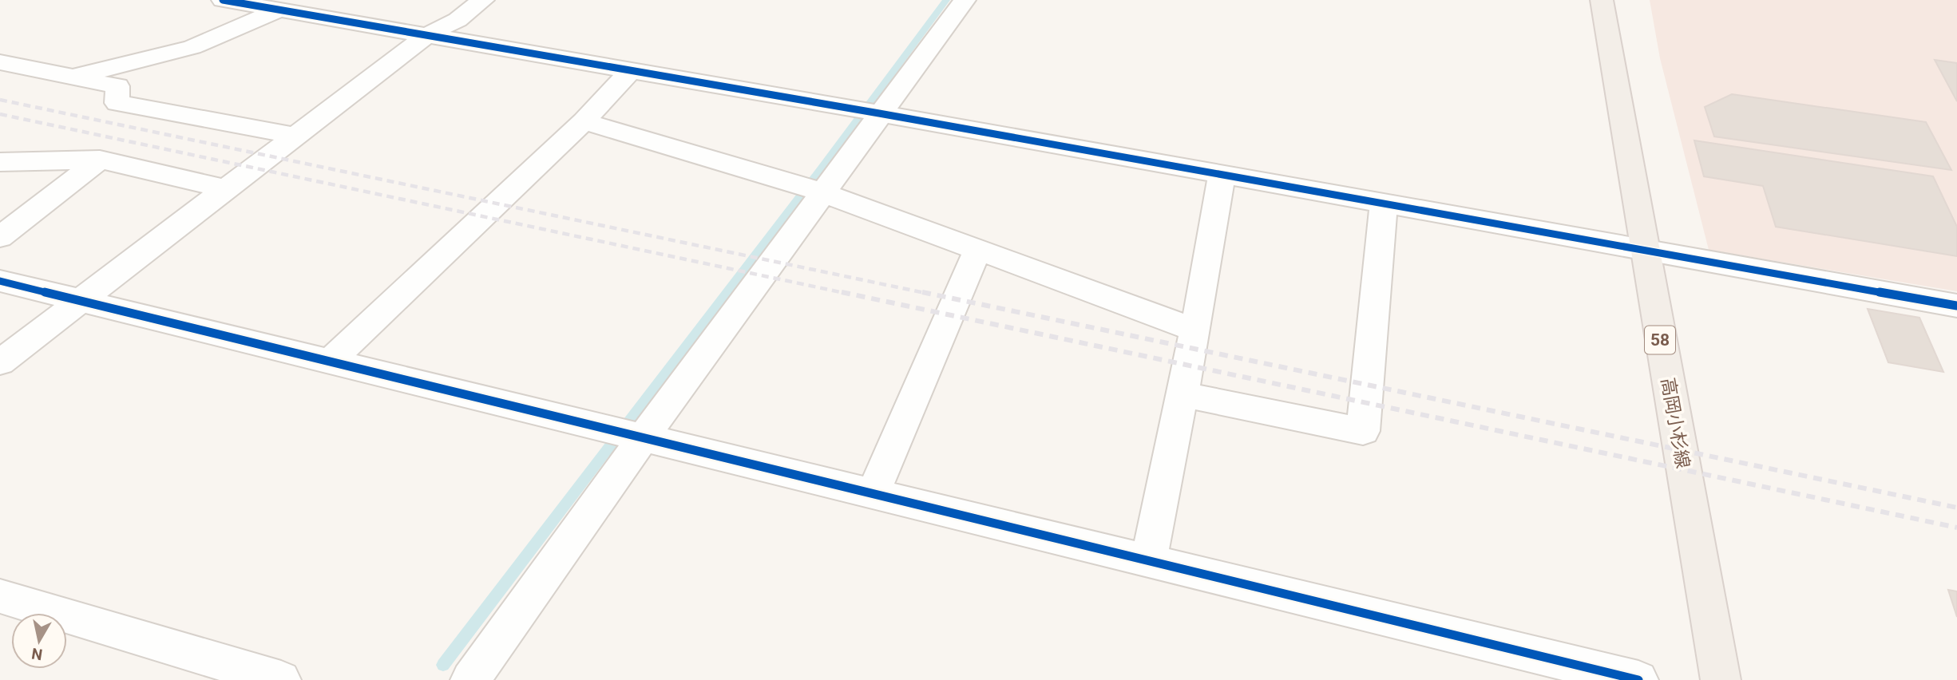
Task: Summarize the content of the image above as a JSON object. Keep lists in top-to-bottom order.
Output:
{
  "streets": {
    "main road": ["58", "高岡小杉線"]
  },
  "north": "bottom"
}
